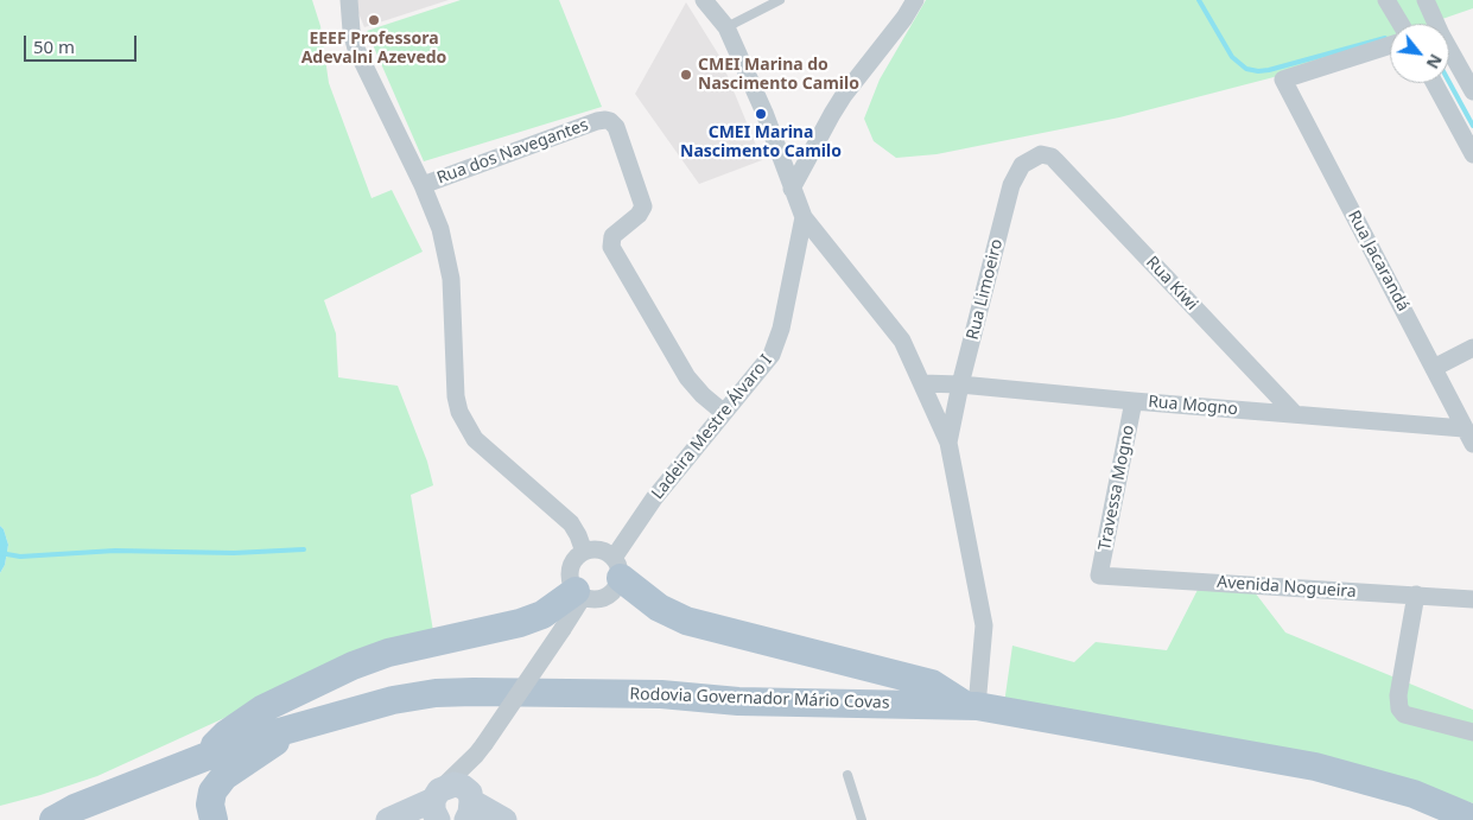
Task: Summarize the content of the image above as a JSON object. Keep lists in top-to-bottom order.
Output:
{
  "streets": {
    "main road": ["Rodovia Governador Mário Covas"],
    "street": [
      "Rua dos Navegantes",
      "Rua Jacarandá",
      "Rua Kiwi",
      "Rua Limoeiro",
      "Rua Mogno",
      "Ladeira Mestre Álvaro I",
      "Travessa Mogno",
      "Avenida Nogueira"
    ]
  },
  "crossings": [
    ["Rua dos Navegantes", "Ladeira Mestre Álvaro I"],
    ["Rua Jacarandá", "Rua Mogno"],
    ["Rua Kiwi", "Rua Limoeiro"],
    ["Rua Kiwi", "Rua Mogno"],
    ["Rua Limoeiro", "Rua Mogno"],
    ["Rua Mogno", "Travessa Mogno"],
    ["Travessa Mogno", "Avenida Nogueira"]
  ],
  "places": ["EEEF Professora Adevalni Azevedo", "CMEI Marina do Nascimento Camilo", "CMEI Marina Nascimento Camilo"],
  "scale_bar": "50 m",
  "north": "bottom right"
}
